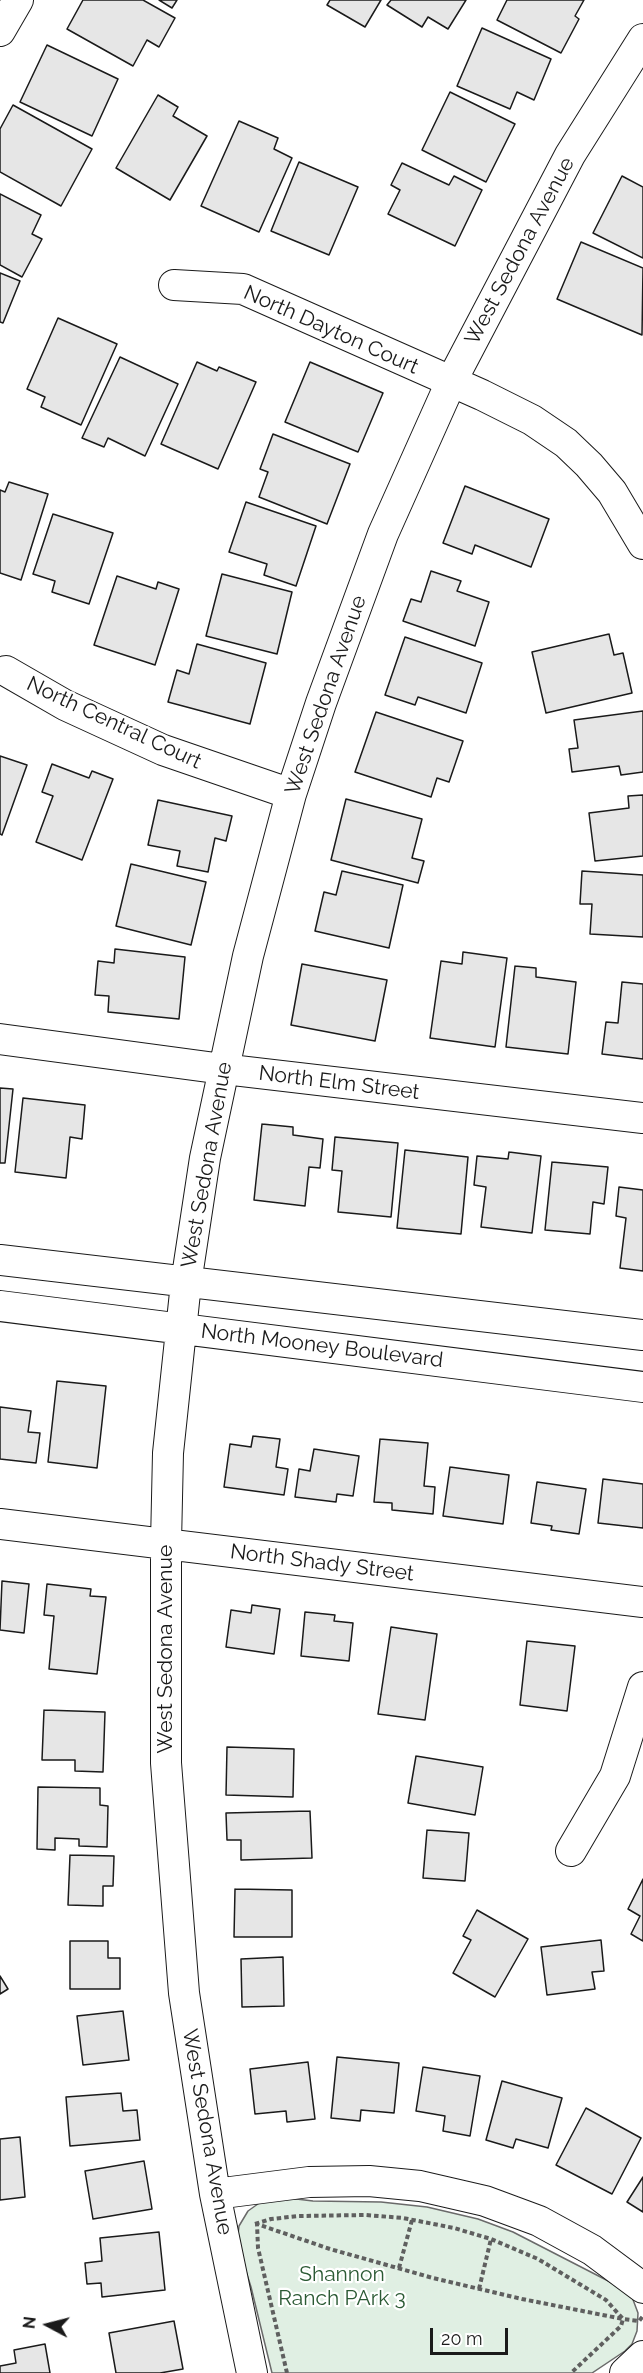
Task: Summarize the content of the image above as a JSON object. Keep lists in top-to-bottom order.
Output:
{
  "streets": {
    "street": [
      "West Sedona Avenue",
      "North Dayton Court",
      "North Central Court",
      "North Elm Street",
      "North Mooney Boulevard",
      "North Shady Street"
    ]
  },
  "crossings": [
    ["West Sedona Avenue", "North Dayton Court"],
    ["West Sedona Avenue", "North Central Court"],
    ["West Sedona Avenue", "North Elm Street"],
    ["West Sedona Avenue", "North Mooney Boulevard"],
    ["West Sedona Avenue", "North Shady Street"]
  ],
  "parks": ["Shannon Ranch PArk 3"],
  "scale_bar": "20 m",
  "north": "left"
}
